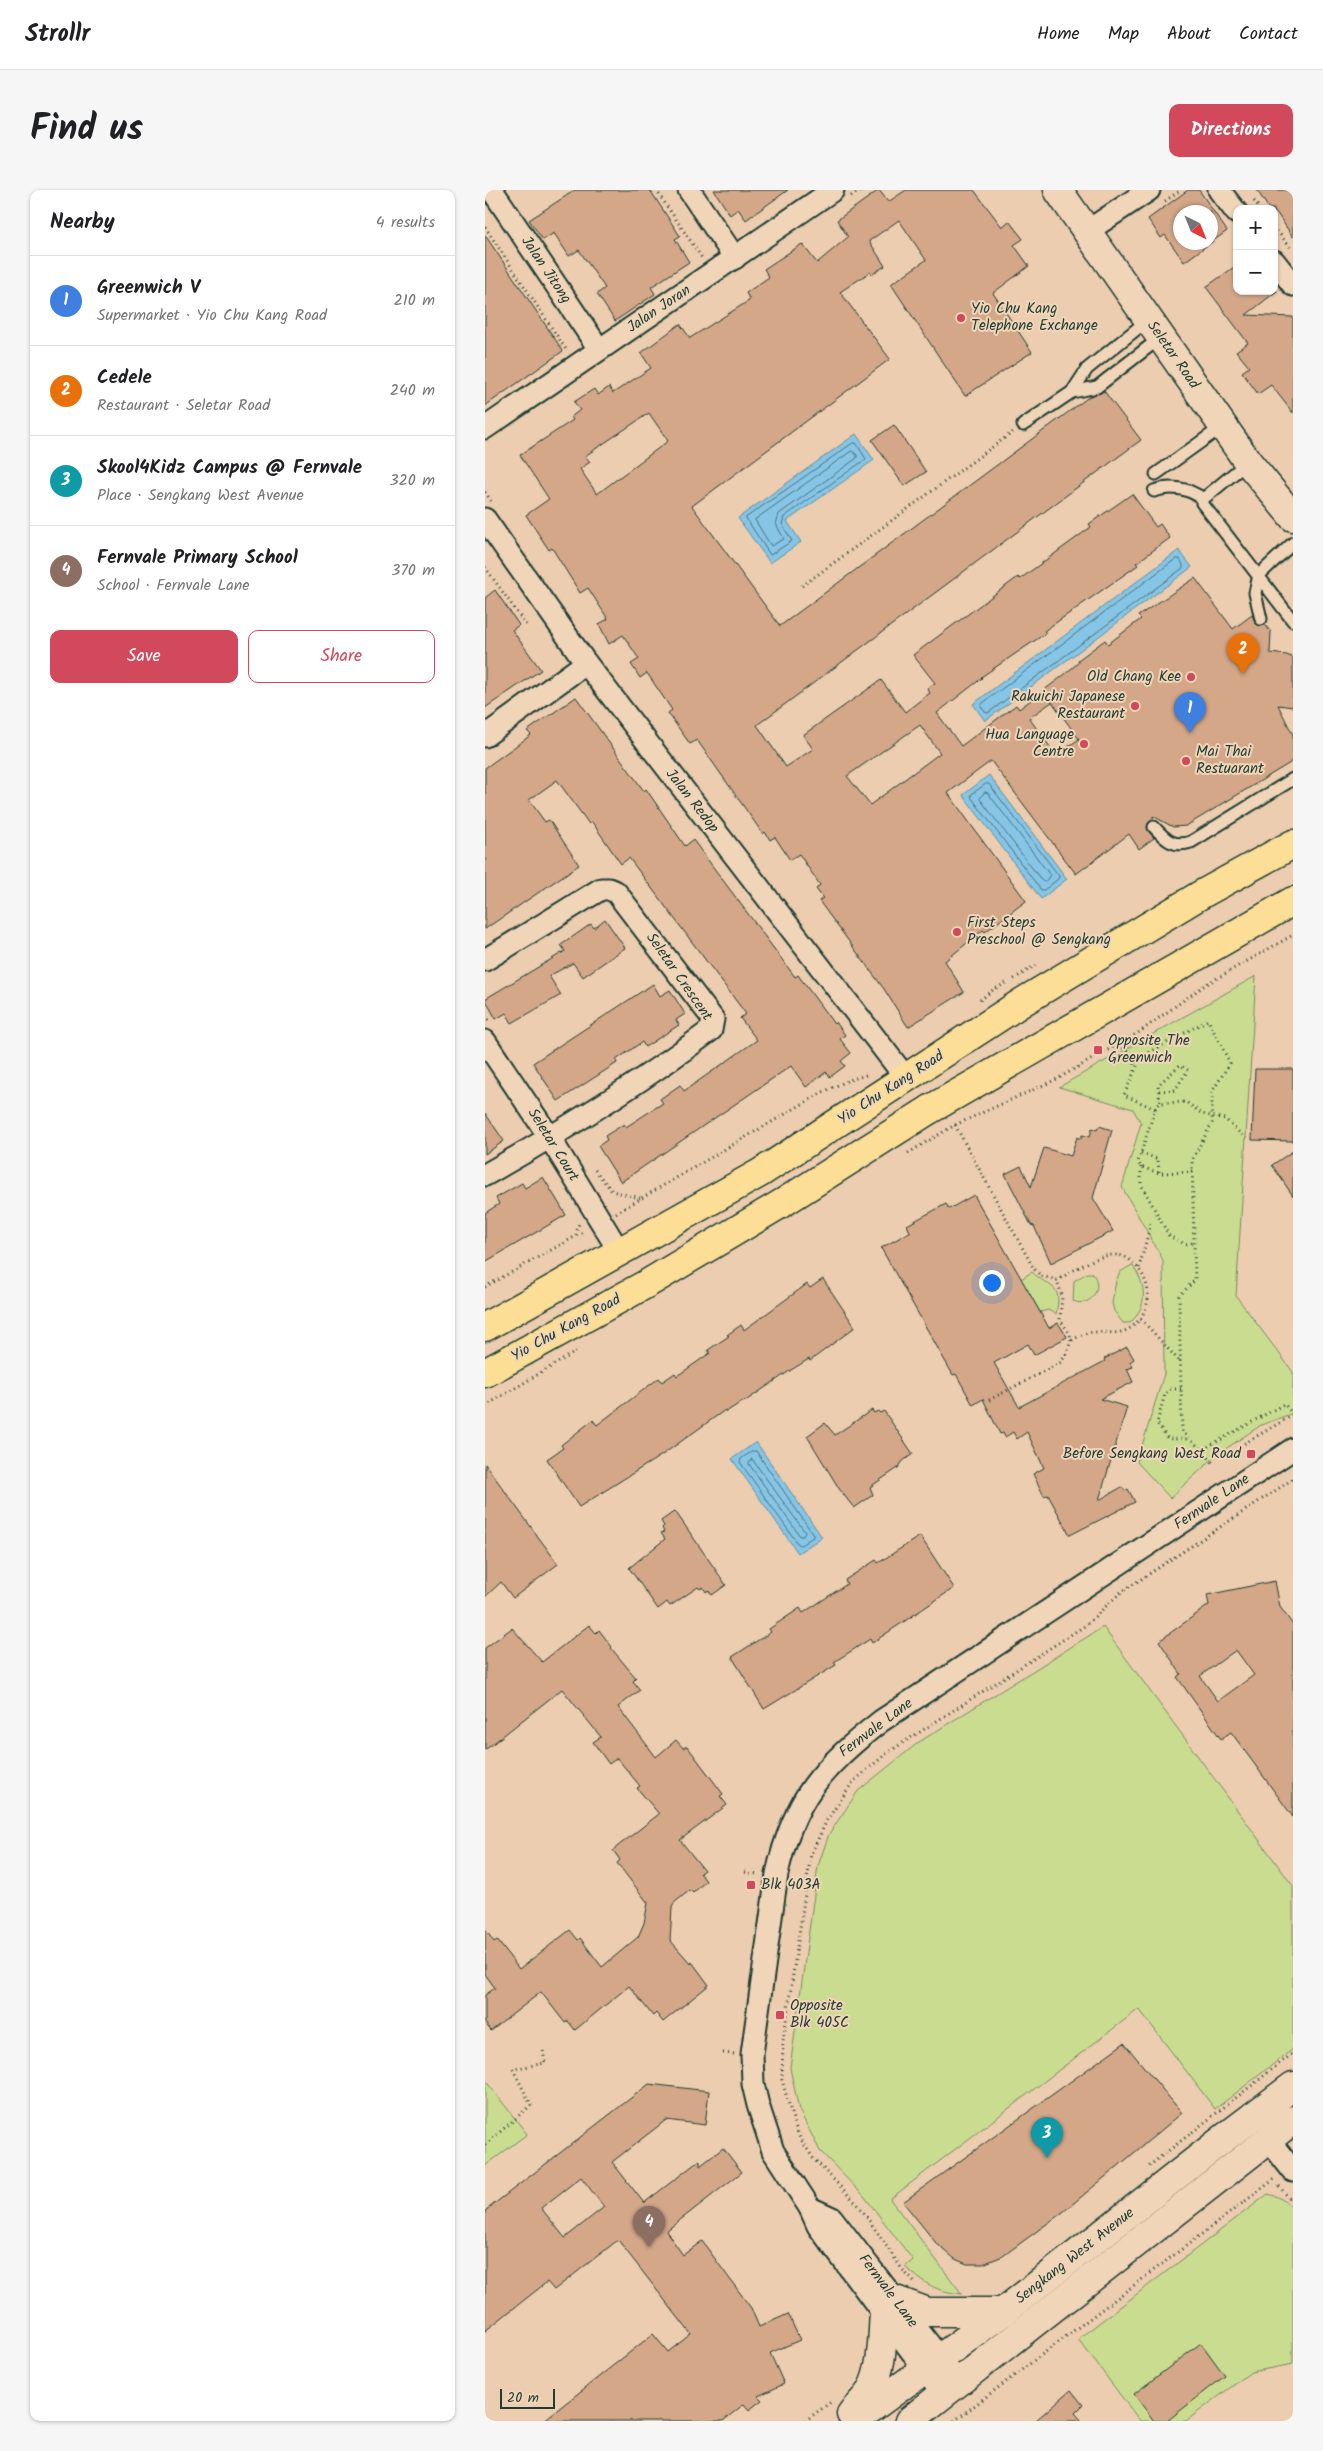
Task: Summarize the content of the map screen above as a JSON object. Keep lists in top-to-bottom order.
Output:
{
  "streets": {
    "main road": ["Seletar Road", "Yio Chu Kang Road", "Sengkang West Avenue"],
    "street": [
      "Jalan Jitong",
      "Jalan Joran",
      "Jalan Redop",
      "Seletar Crescent",
      "Seletar Court",
      "Fernvale Lane"
    ]
  },
  "crossings": [
    ["Jalan Jitong", "Jalan Joran"],
    ["Jalan Redop", "Yio Chu Kang Road"],
    ["Seletar Crescent", "Seletar Court"],
    ["Yio Chu Kang Road", "Seletar Court"],
    ["Fernvale Lane", "Sengkang West Avenue"]
  ],
  "places": {
    "other": [
      "Yio Chu Kang Telephone Exchange",
      "Old Chang Kee",
      "Rakuichi Japanese Restaurant",
      "Hua Language Centre",
      "Mai Thai Restuarant",
      "First Steps Preschool @ Sengkang"
    ],
    "transit": [
      "Opposite The Greenwich",
      "Before Sengkang West Road",
      "Blk 403A",
      "Opposite Blk 405C"
    ]
  },
  "scale_bar": "20 m",
  "north": "bottom right",
  "page": {
    "header": "Strollr",
    "nav": [
      "Home",
      "Map",
      "About",
      "Contact"
    ],
    "title": "Find us",
    "buttons": [
      "Directions",
      ["Save", "Share"]
    ],
    "heading": ["Nearby", "4 results"],
    "map_buttons": ["+", "−"],
    "list": [
      {
        "mark": "1",
        "name": "Greenwich V",
        "note": "Supermarket · Yio Chu Kang Road",
        "value": "210 m"
      },
      {
        "mark": "2",
        "name": "Cedele",
        "note": "Restaurant · Seletar Road",
        "value": "240 m"
      },
      {
        "mark": "3",
        "name": "Skool4Kidz Campus @ Fernvale",
        "note": "Place · Sengkang West Avenue",
        "value": "320 m"
      },
      {
        "mark": "4",
        "name": "Fernvale Primary School",
        "note": "School · Fernvale Lane",
        "value": "370 m"
      }
    ],
    "pins": [
      "2",
      "1",
      "3",
      "4"
    ],
    "scale": "20 m"
  }
}
